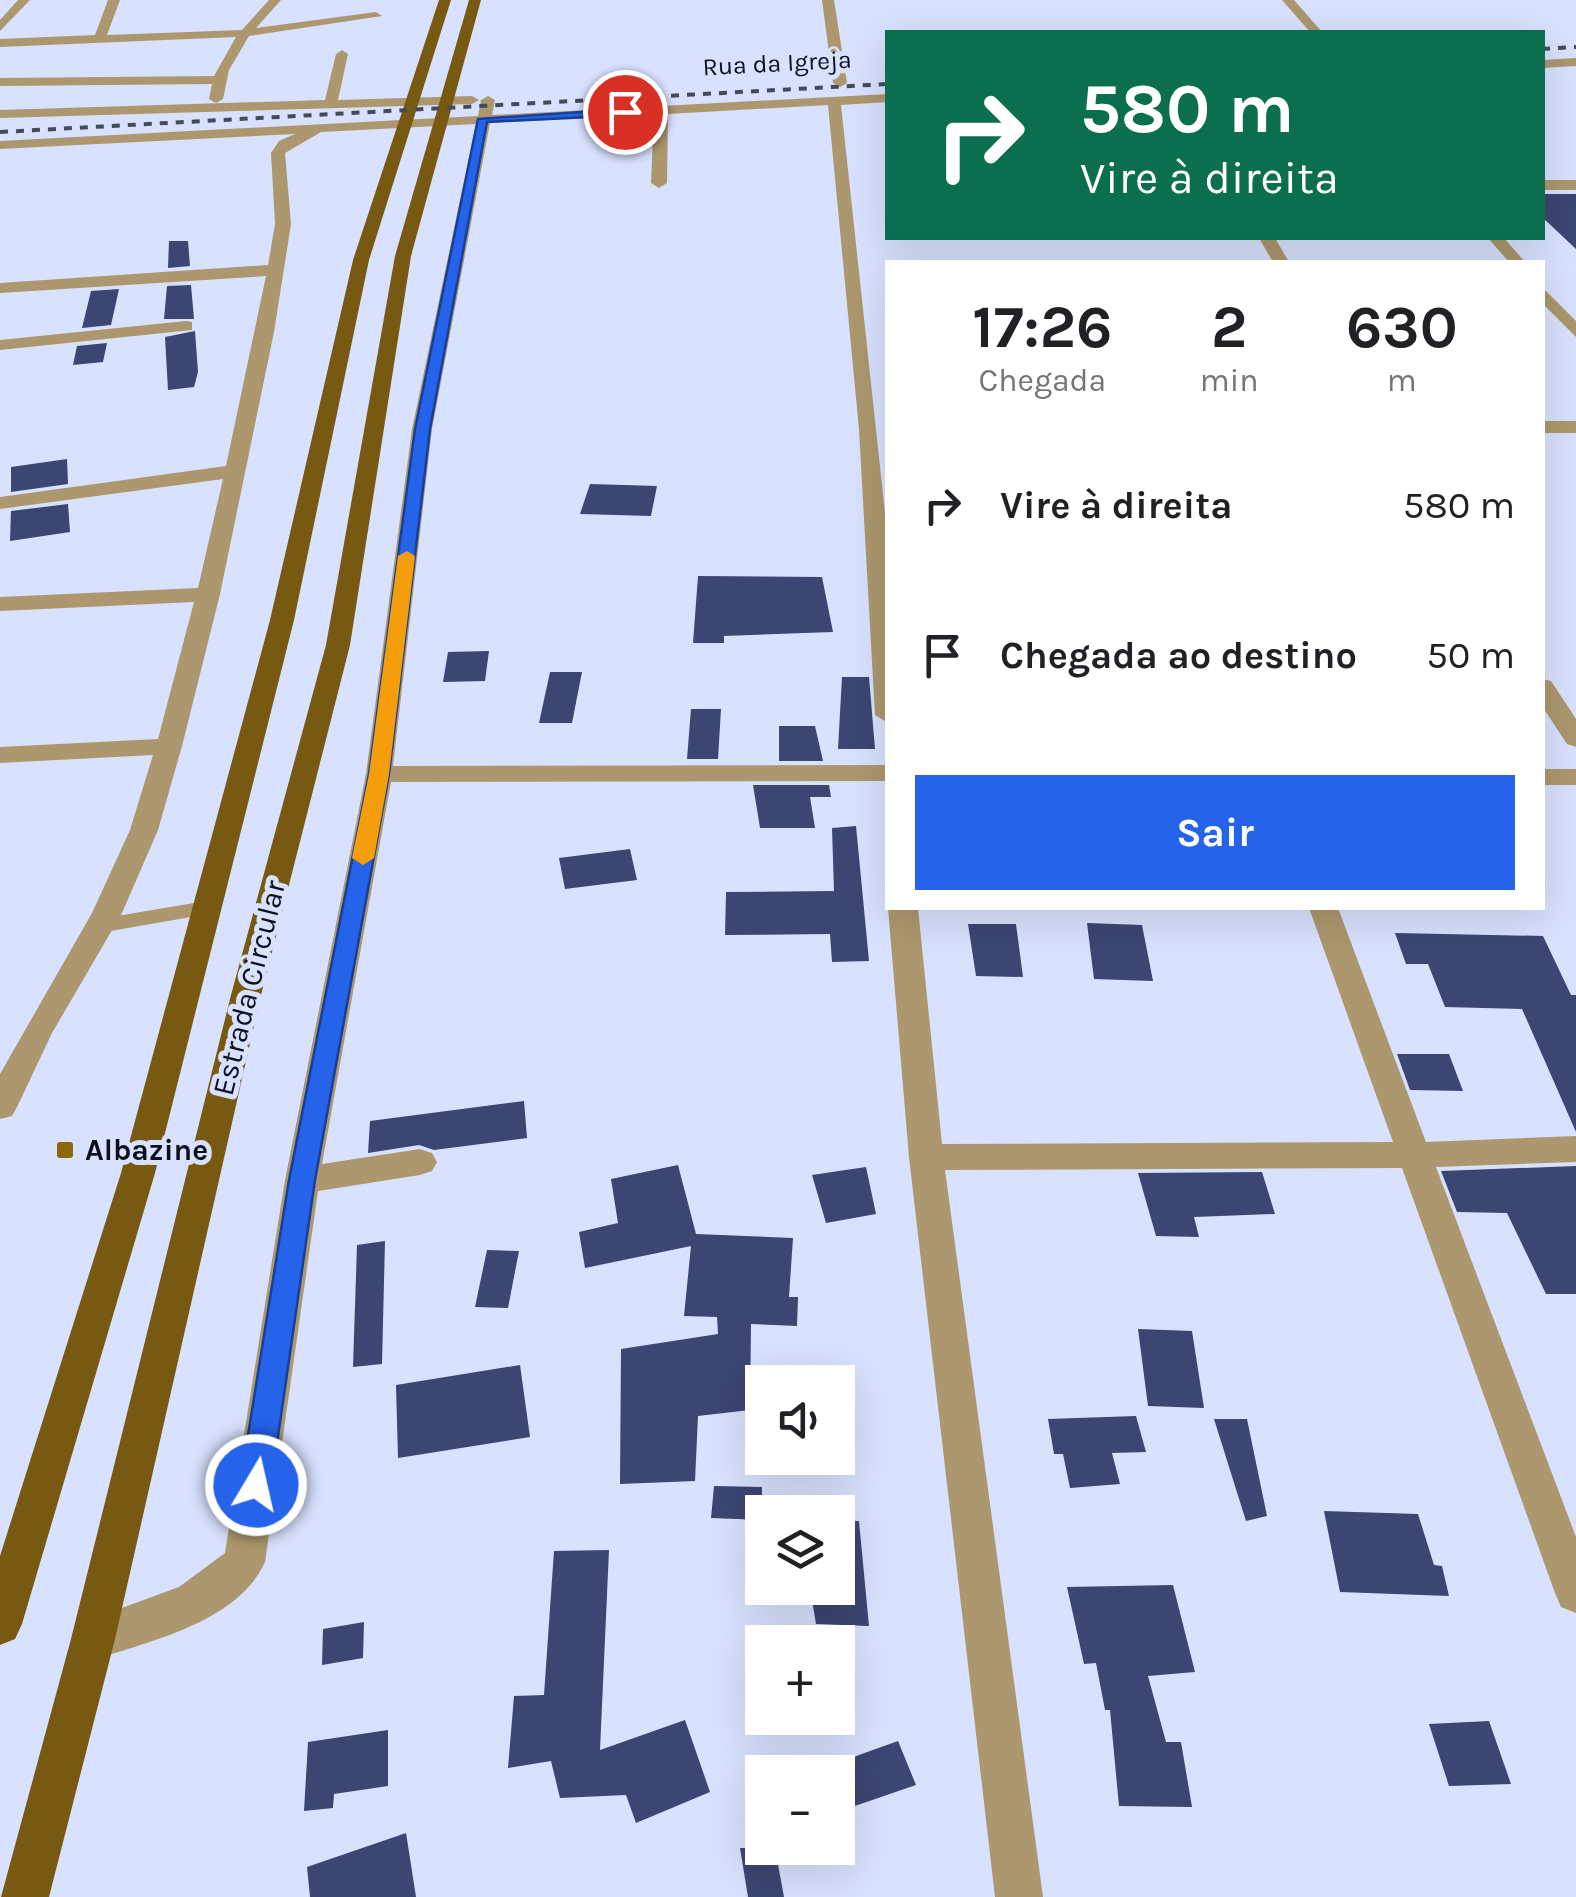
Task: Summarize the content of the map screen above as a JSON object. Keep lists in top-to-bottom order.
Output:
{
  "streets": {
    "main road": ["Estrada Circular"],
    "street": ["Rua da Igreja"]
  },
  "places": {
    "transit": ["Albazine"]
  },
  "page": {
    "turn": ["580 m", "Vire à direita"],
    "eta": [
      "17:26",
      "Chegada",
      "2",
      "min",
      "630",
      "m"
    ],
    "list": [
      {
        "name": "Vire à direita",
        "value": "580 m"
      },
      {
        "name": "Chegada ao destino",
        "value": "50 m"
      }
    ],
    "buttons": "Sair",
    "map_buttons": ["+", "−"]
  }
}
